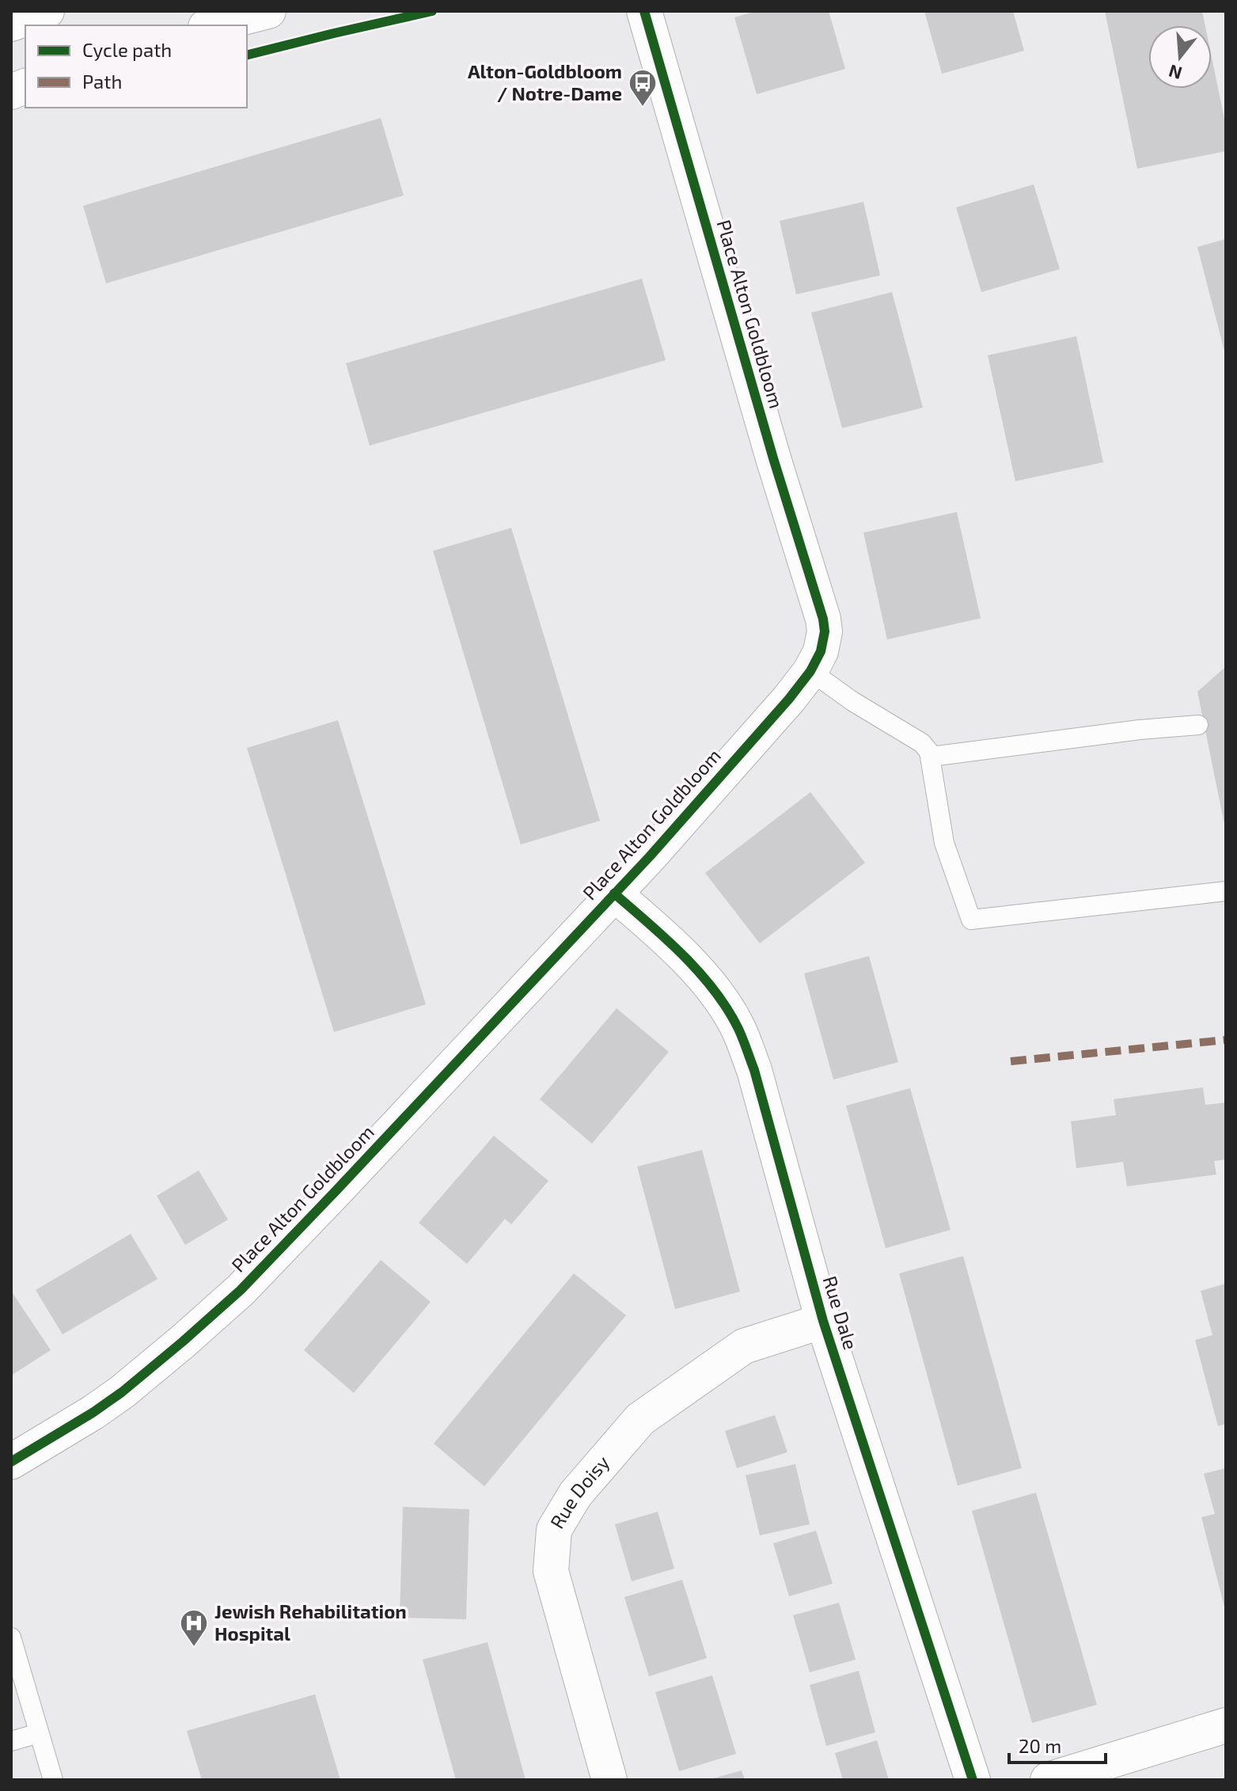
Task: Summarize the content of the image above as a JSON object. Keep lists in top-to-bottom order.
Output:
{
  "streets": {
    "street": ["Place Alton Goldbloom", "Rue Dale", "Rue Doisy"]
  },
  "crossings": [
    ["Place Alton Goldbloom", "Rue Dale"],
    ["Rue Dale", "Rue Doisy"]
  ],
  "places": {
    "bus stop": ["Alton-Goldbloom / Notre-Dame"],
    "hospital": ["Jewish Rehabilitation Hospital"]
  },
  "legend": ["Cycle path", "Path"],
  "scale_bar": "20 m",
  "north": "bottom"
}
